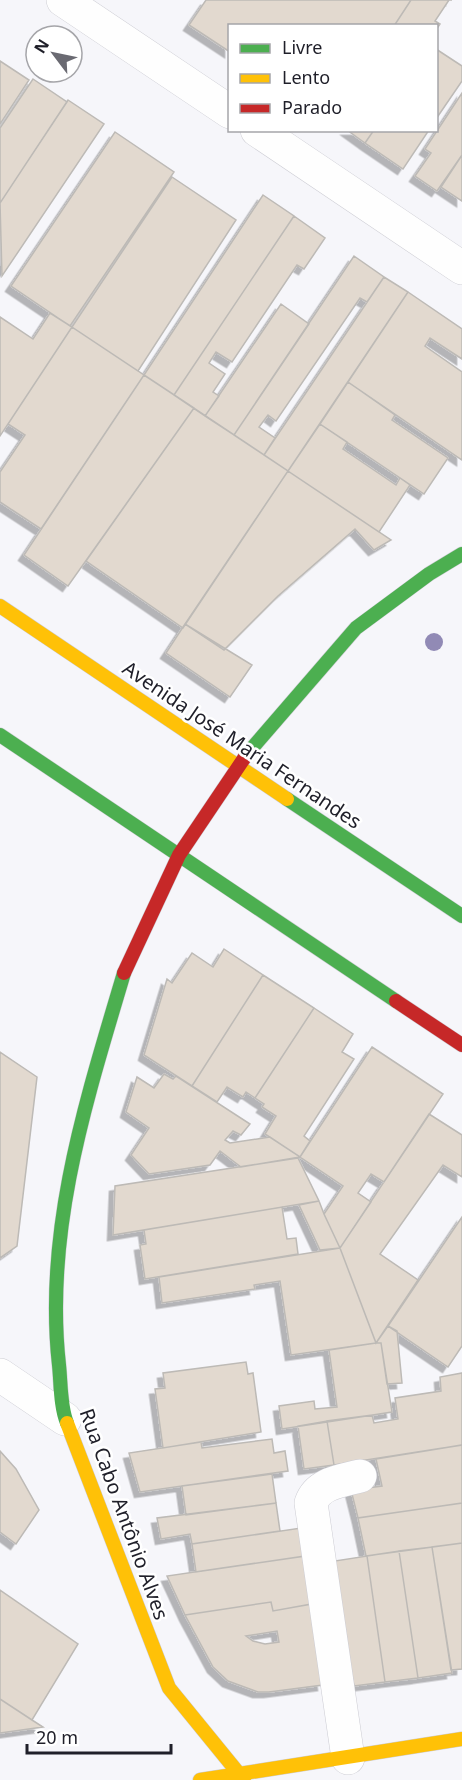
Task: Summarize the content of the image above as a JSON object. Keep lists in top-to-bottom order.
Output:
{
  "streets": {
    "street": ["Avenida José Maria Fernandes", "Rua Cabo Antônio Alves"]
  },
  "crossings": [
    ["Avenida José Maria Fernandes", "Rua Cabo Antônio Alves"]
  ],
  "legend": ["Livre", "Lento", "Parado"],
  "scale_bar": "20 m",
  "north": "top left"
}
